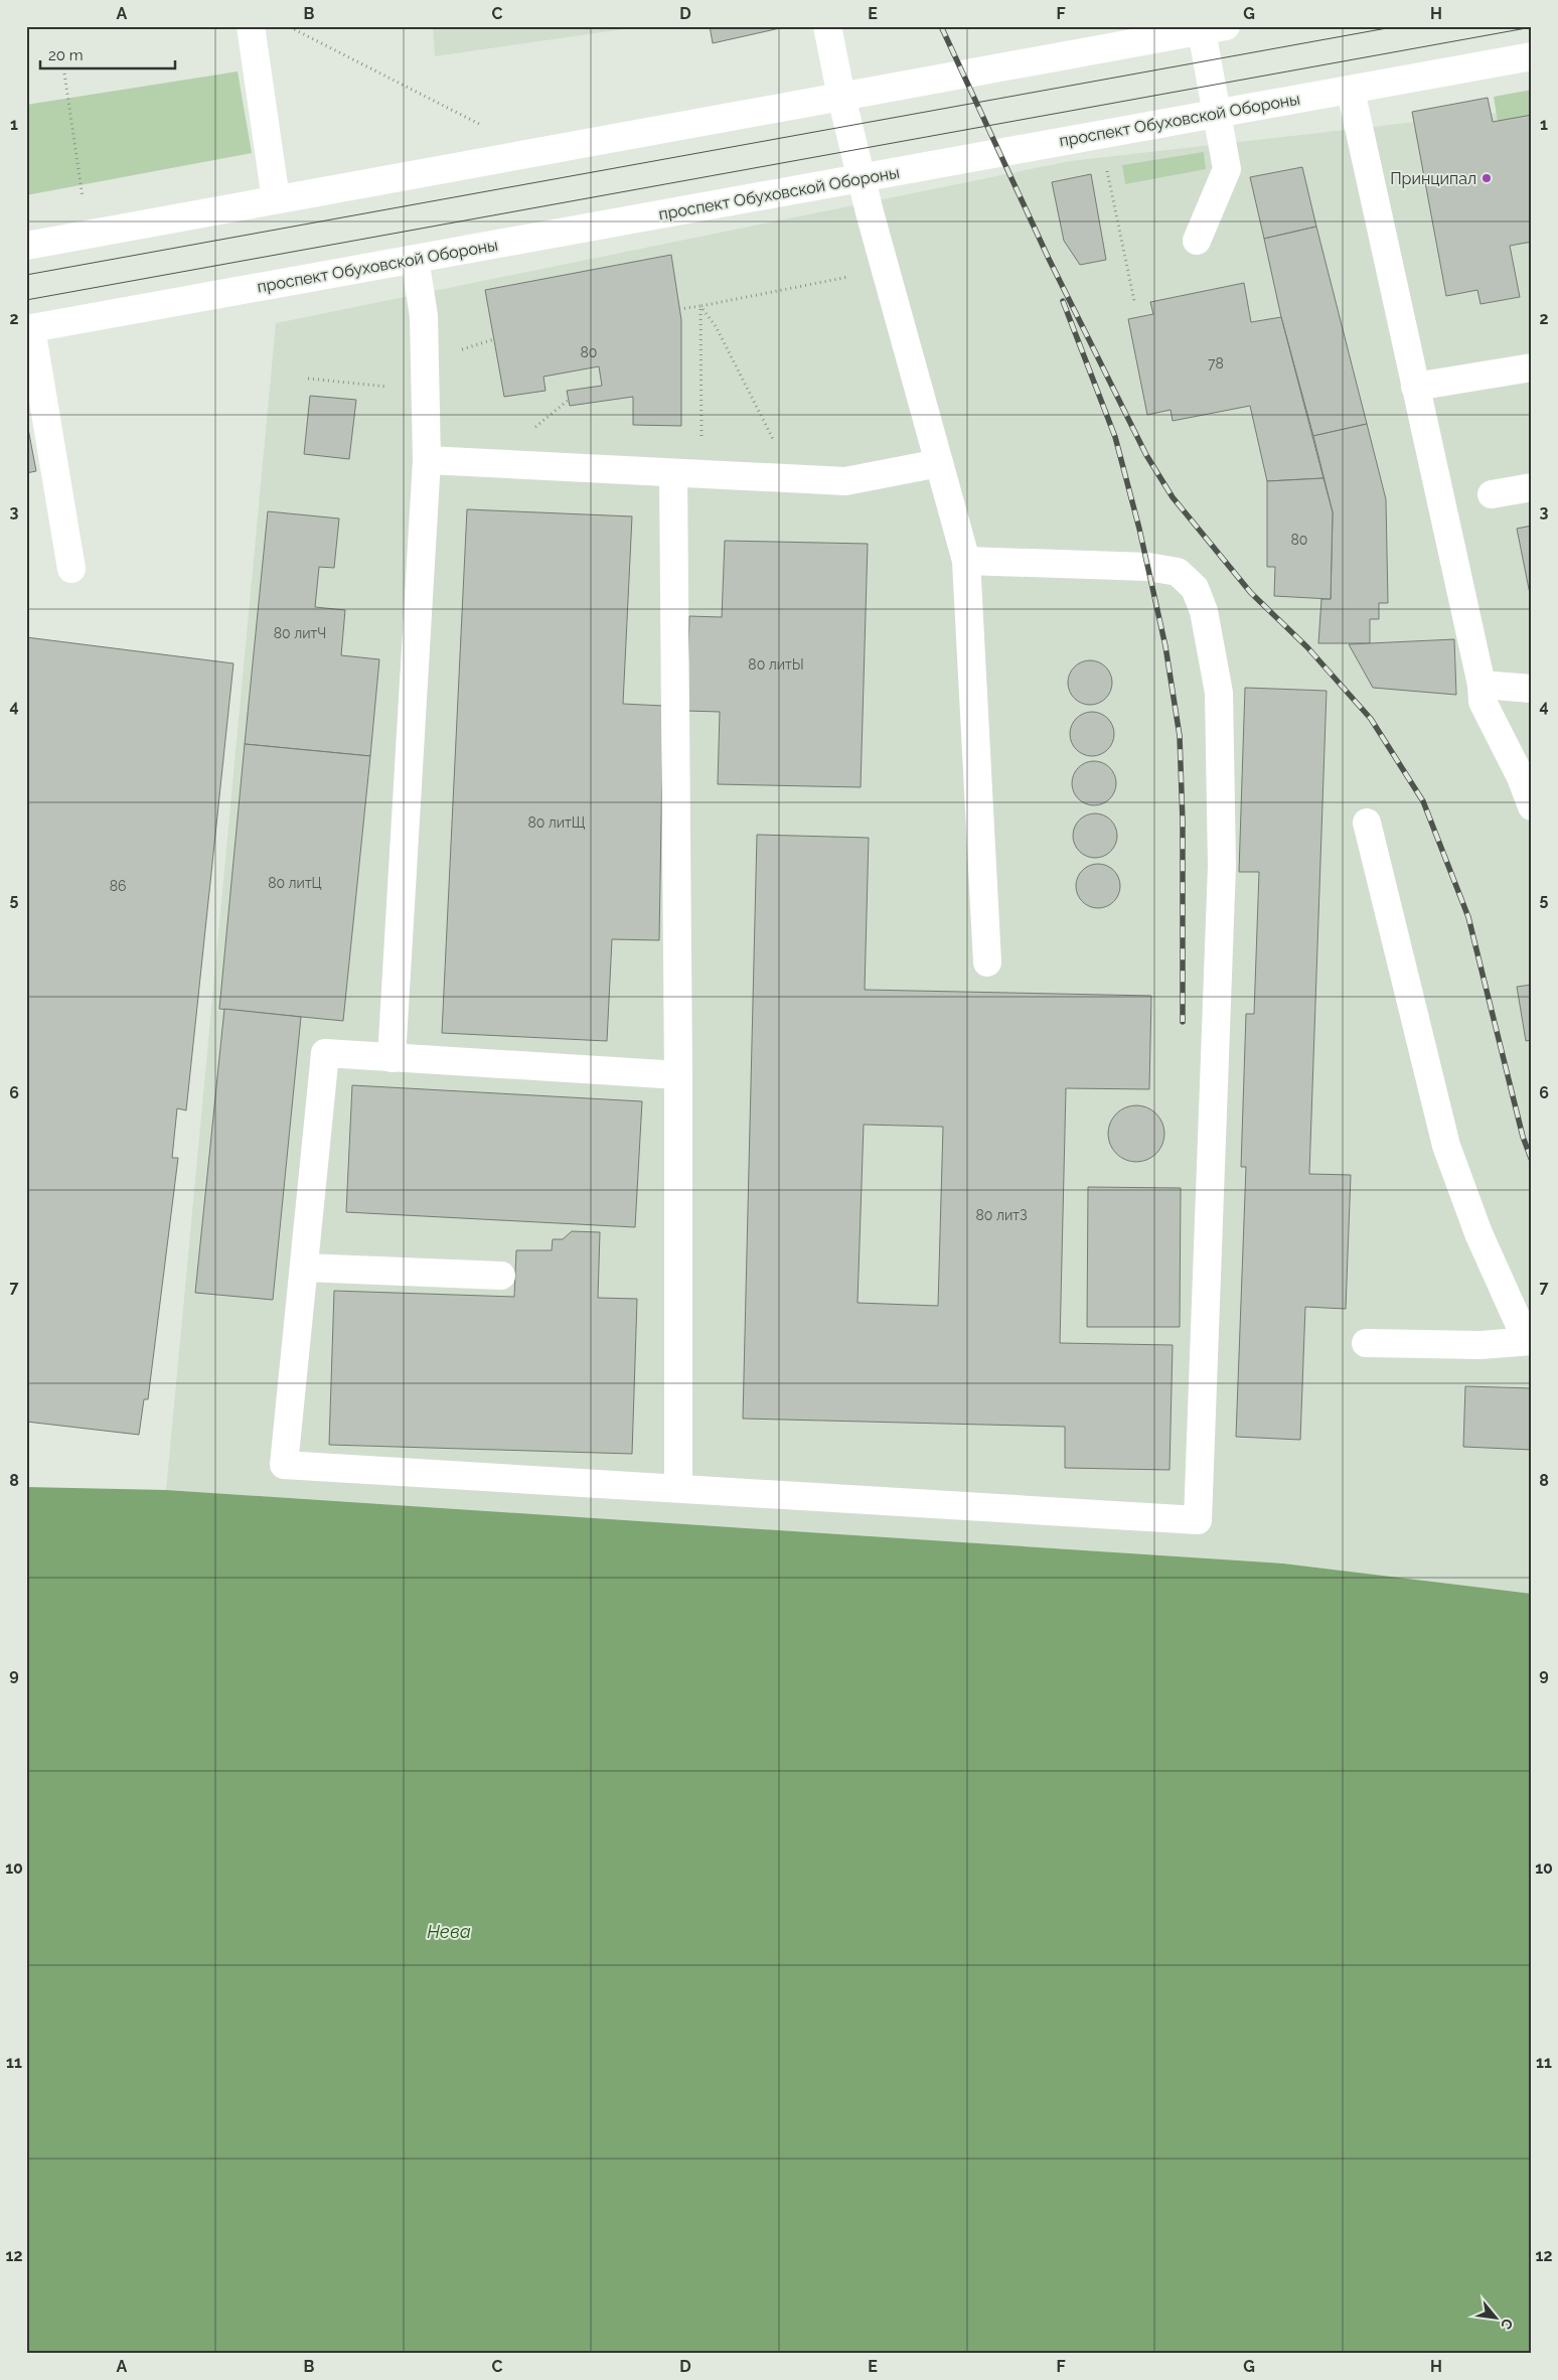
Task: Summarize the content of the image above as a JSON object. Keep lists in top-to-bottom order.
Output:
{
  "streets": {
    "main road": ["проспект Обуховской Обороны"]
  },
  "water": ["Нева"],
  "places": ["Принципал"],
  "house_numbers": [
    "80",
    "78",
    "80",
    "80 литЧ",
    "80 литЫ",
    "80 литЩ",
    "80 литЦ",
    "86",
    "80 литЗ"
  ],
  "scale_bar": "20 m",
  "north": "bottom right",
  "grid": {
    "columns": [
      "A",
      "B",
      "C",
      "D",
      "E",
      "F",
      "G",
      "H"
    ],
    "rows": [
      "1",
      "2",
      "3",
      "4",
      "5",
      "6",
      "7",
      "8",
      "9",
      "10",
      "11",
      "12"
    ]
  }
}
